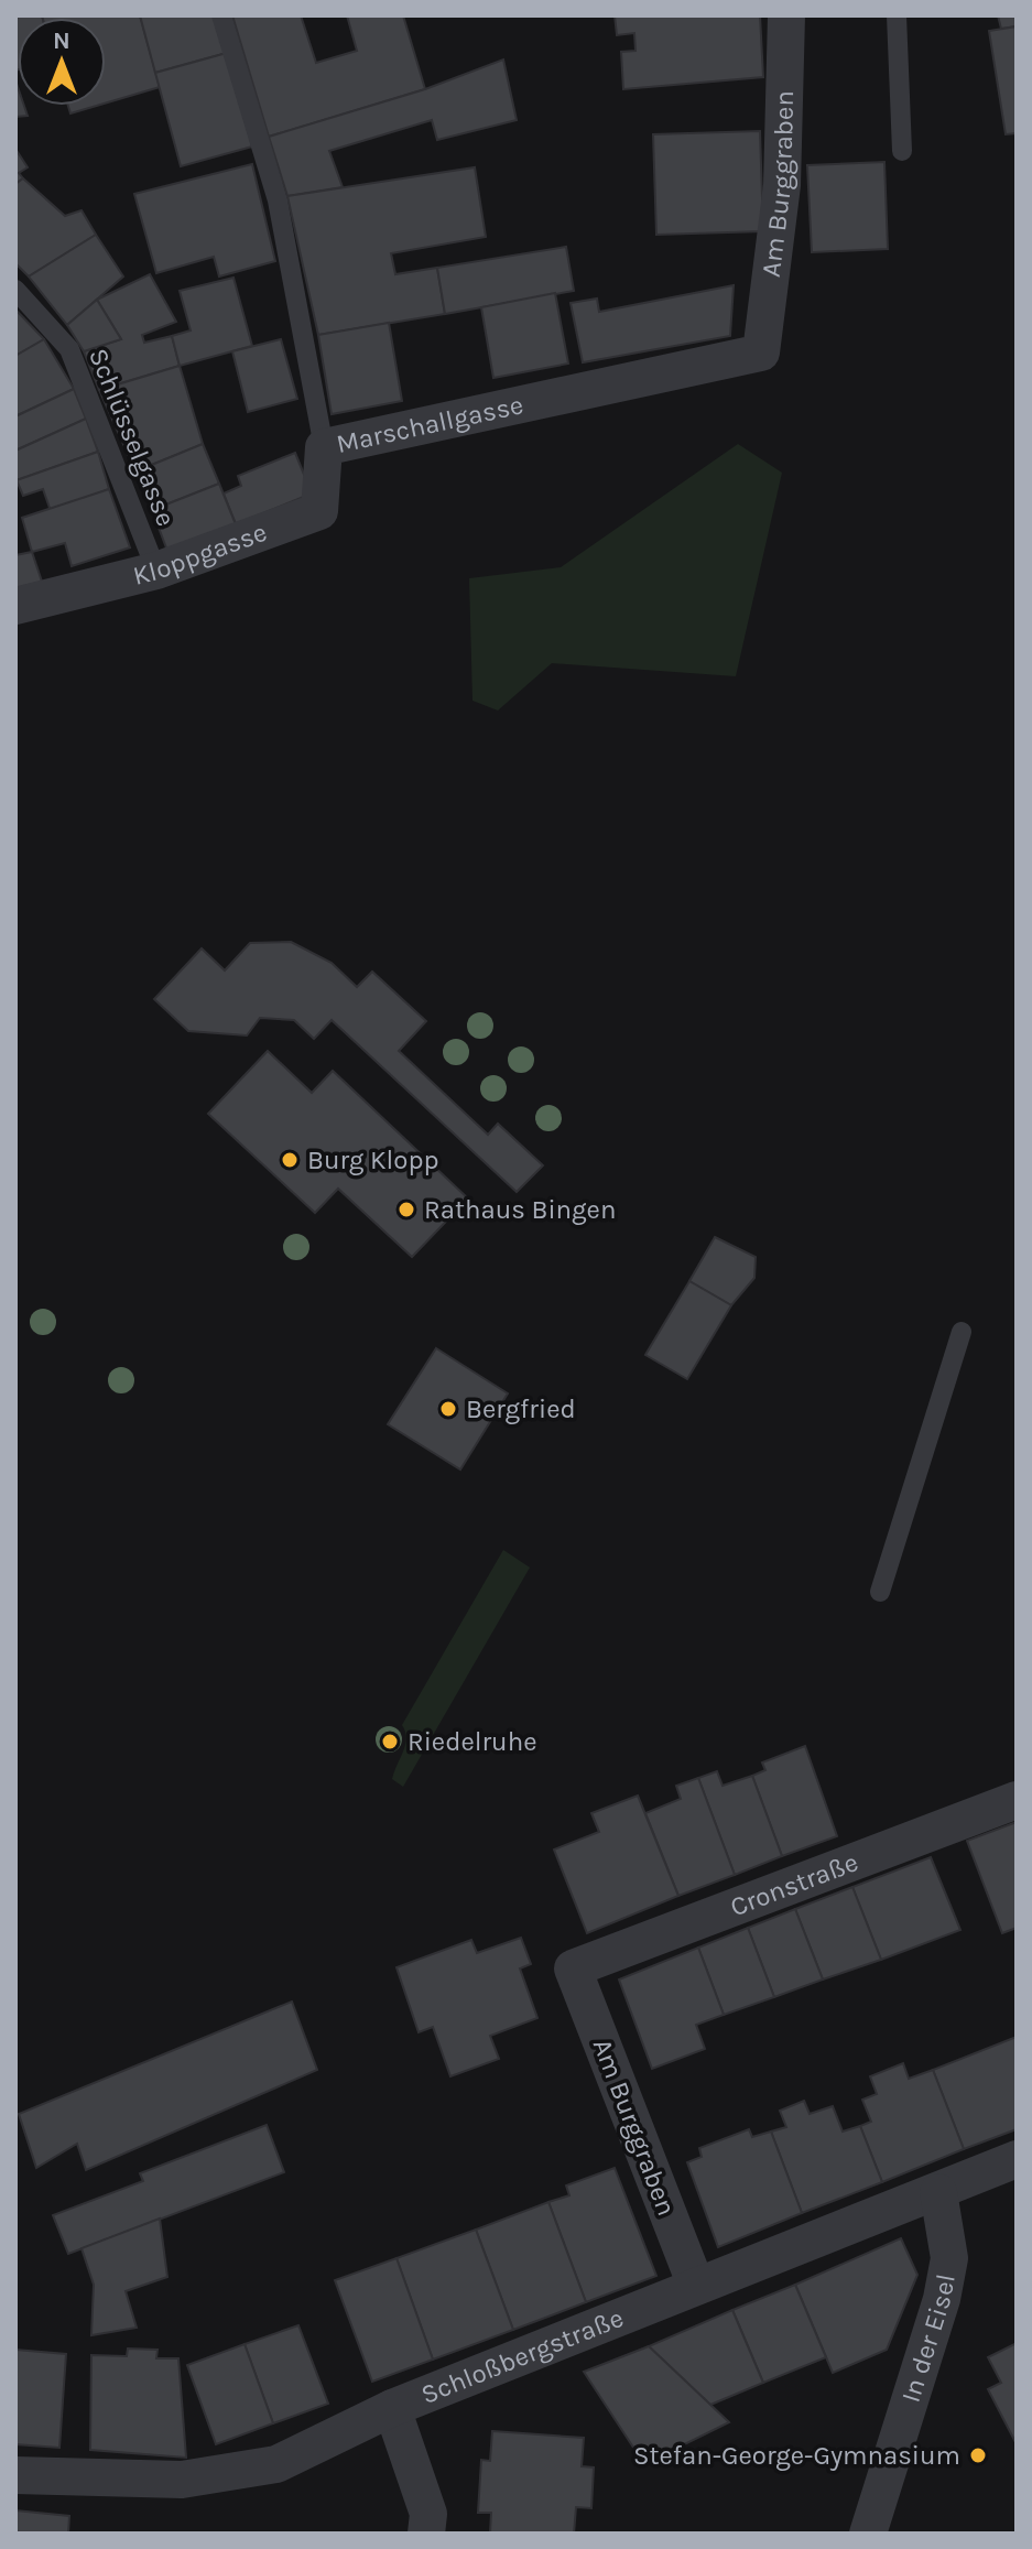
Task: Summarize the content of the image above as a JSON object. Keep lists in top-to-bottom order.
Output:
{
  "streets": {
    "street": [
      "Am Burggraben",
      "Marschallgasse",
      "Kloppgasse",
      "Cronstraße",
      "In der Eisel",
      "Schloßbergstraße"
    ],
    "lane": ["Schlüsselgasse"]
  },
  "crossings": [
    ["Am Burggraben", "Marschallgasse"],
    ["Am Burggraben", "Cronstraße"],
    ["Am Burggraben", "Schloßbergstraße"],
    ["Marschallgasse", "Kloppgasse"],
    ["Schlüsselgasse", "Kloppgasse"],
    ["In der Eisel", "Schloßbergstraße"]
  ],
  "places": [
    "Burg Klopp",
    "Rathaus Bingen",
    "Bergfried",
    "Riedelruhe",
    "Stefan-George-Gymnasium"
  ],
  "north": "top"
}
